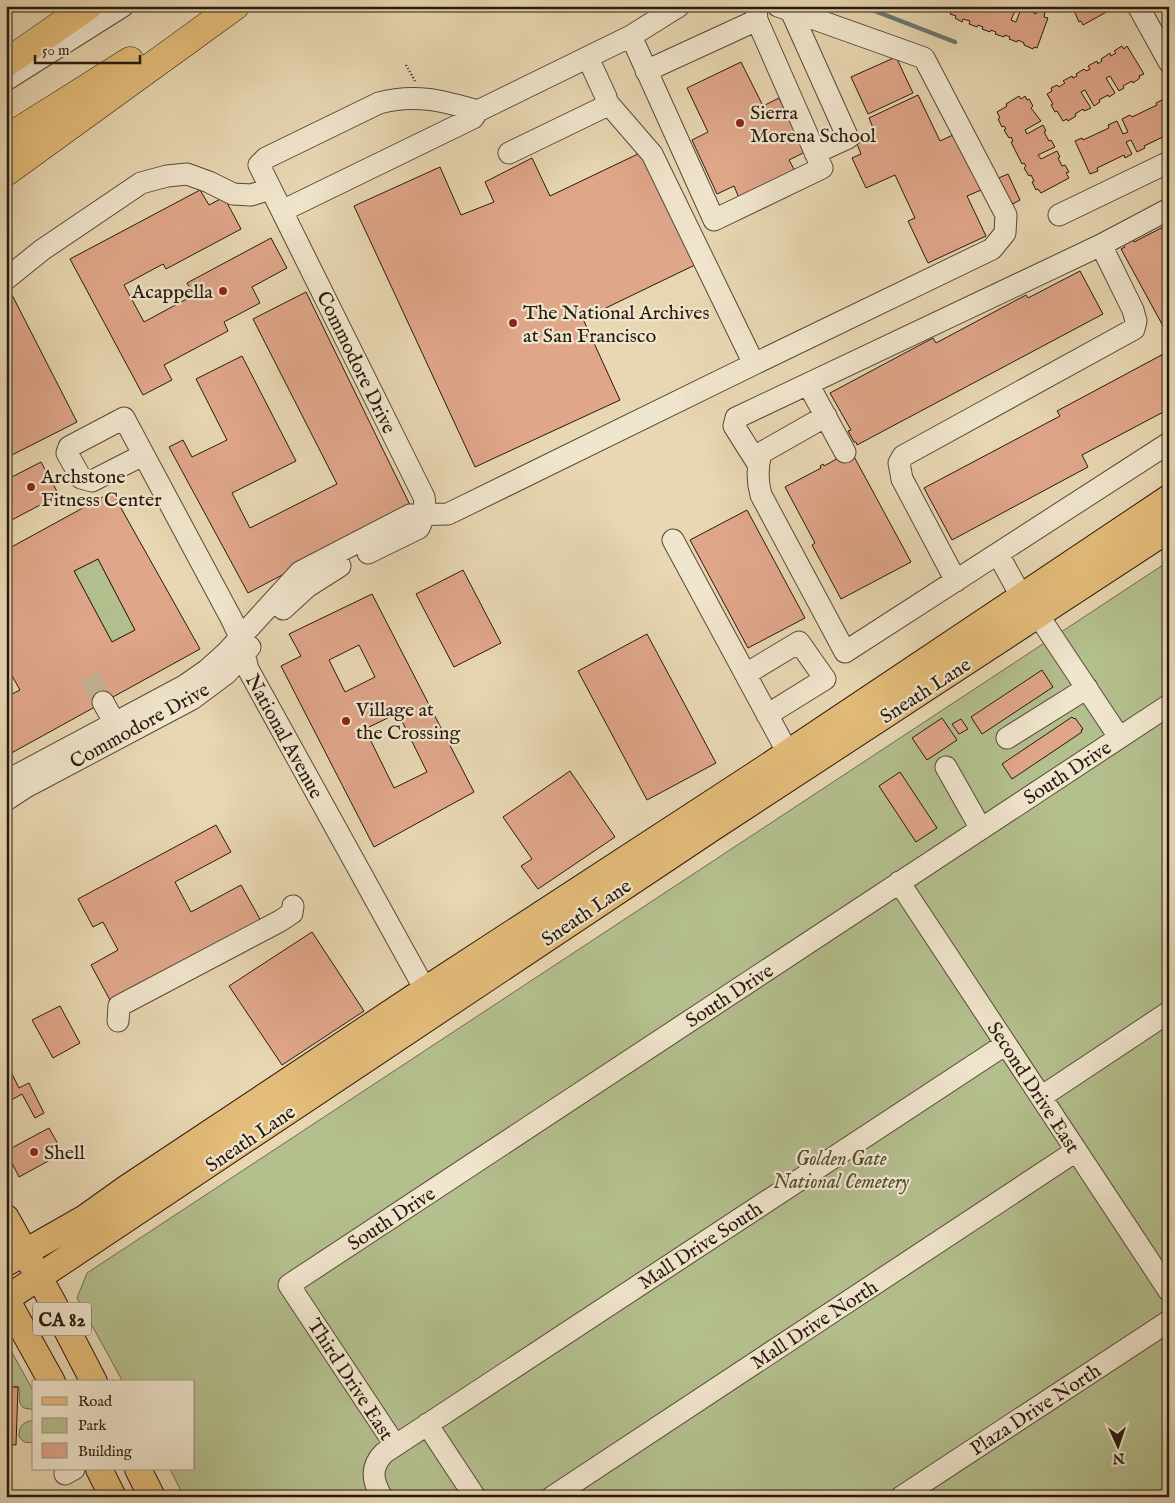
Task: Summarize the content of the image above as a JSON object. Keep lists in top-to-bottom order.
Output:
{
  "streets": {
    "main road": ["Sneath Lane", "CA 82"],
    "street": [
      "Commodore Drive",
      "National Avenue",
      "South Drive",
      "Second Drive East",
      "Mall Drive South",
      "Mall Drive North",
      "Third Drive East",
      "Plaza Drive North"
    ]
  },
  "crossings": [
    ["Commodore Drive", "National Avenue"],
    ["Sneath Lane", "National Avenue"],
    ["Sneath Lane", "CA 82"],
    ["South Drive", "Second Drive East"],
    ["South Drive", "Third Drive East"],
    ["Second Drive East", "Mall Drive South"],
    ["Second Drive East", "Mall Drive North"],
    ["Mall Drive South", "Third Drive East"]
  ],
  "parks": ["Golden Gate National Cemetery"],
  "places": [
    "Sierra Morena School",
    "Acappella",
    "The National Archives at San Francisco",
    "Archstone Fitness Center",
    "Village at the Crossing",
    "Shell"
  ],
  "legend": ["Road", "Park", "Building"],
  "scale_bar": "50 m",
  "north": "bottom"
}
